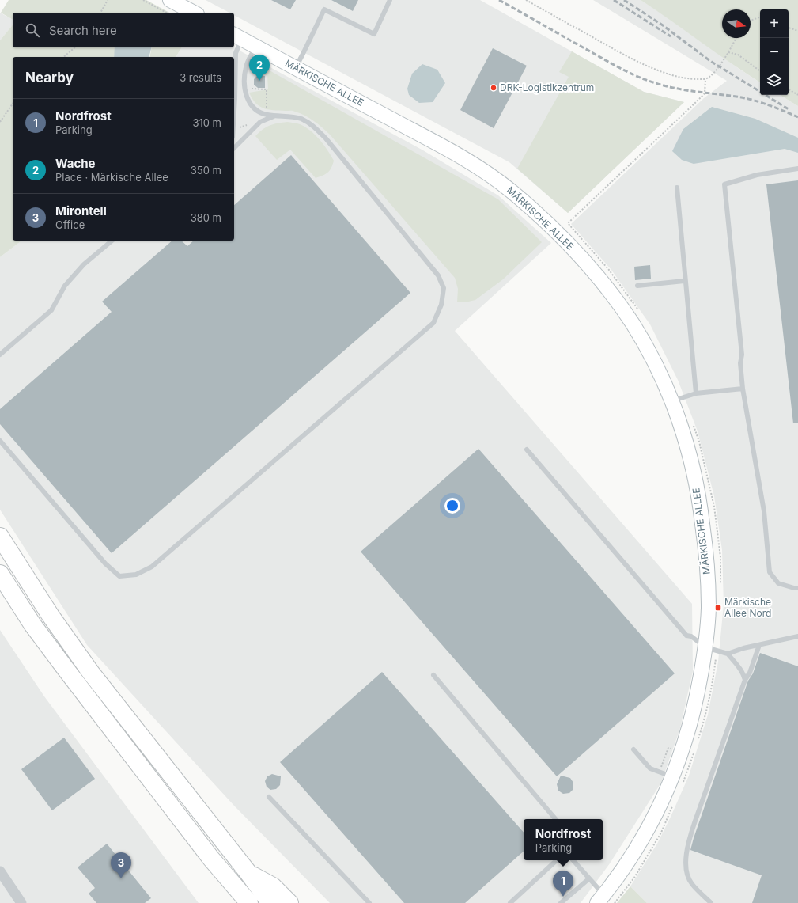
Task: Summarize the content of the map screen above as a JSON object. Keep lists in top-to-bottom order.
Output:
{
  "streets": {
    "street": ["MÄRKISCHE ALLEE"]
  },
  "places": {
    "other": ["DRK-Logistikzentrum"],
    "transit": ["Märkische Allee Nord"]
  },
  "north": "right",
  "page": {
    "map_buttons": ["+", "−"],
    "search": "Search here",
    "pins": ["2", "3", "1"],
    "heading": ["Nearby", "3 results"],
    "list": [
      {
        "mark": "1",
        "name": "Nordfrost",
        "note": "Parking",
        "value": "310 m"
      },
      {
        "mark": "2",
        "name": "Wache",
        "note": "Place · Märkische Allee",
        "value": "350 m"
      },
      {
        "mark": "3",
        "name": "Mirontell",
        "note": "Office",
        "value": "380 m"
      }
    ],
    "popup": ["Nordfrost", "Parking"]
  }
}
